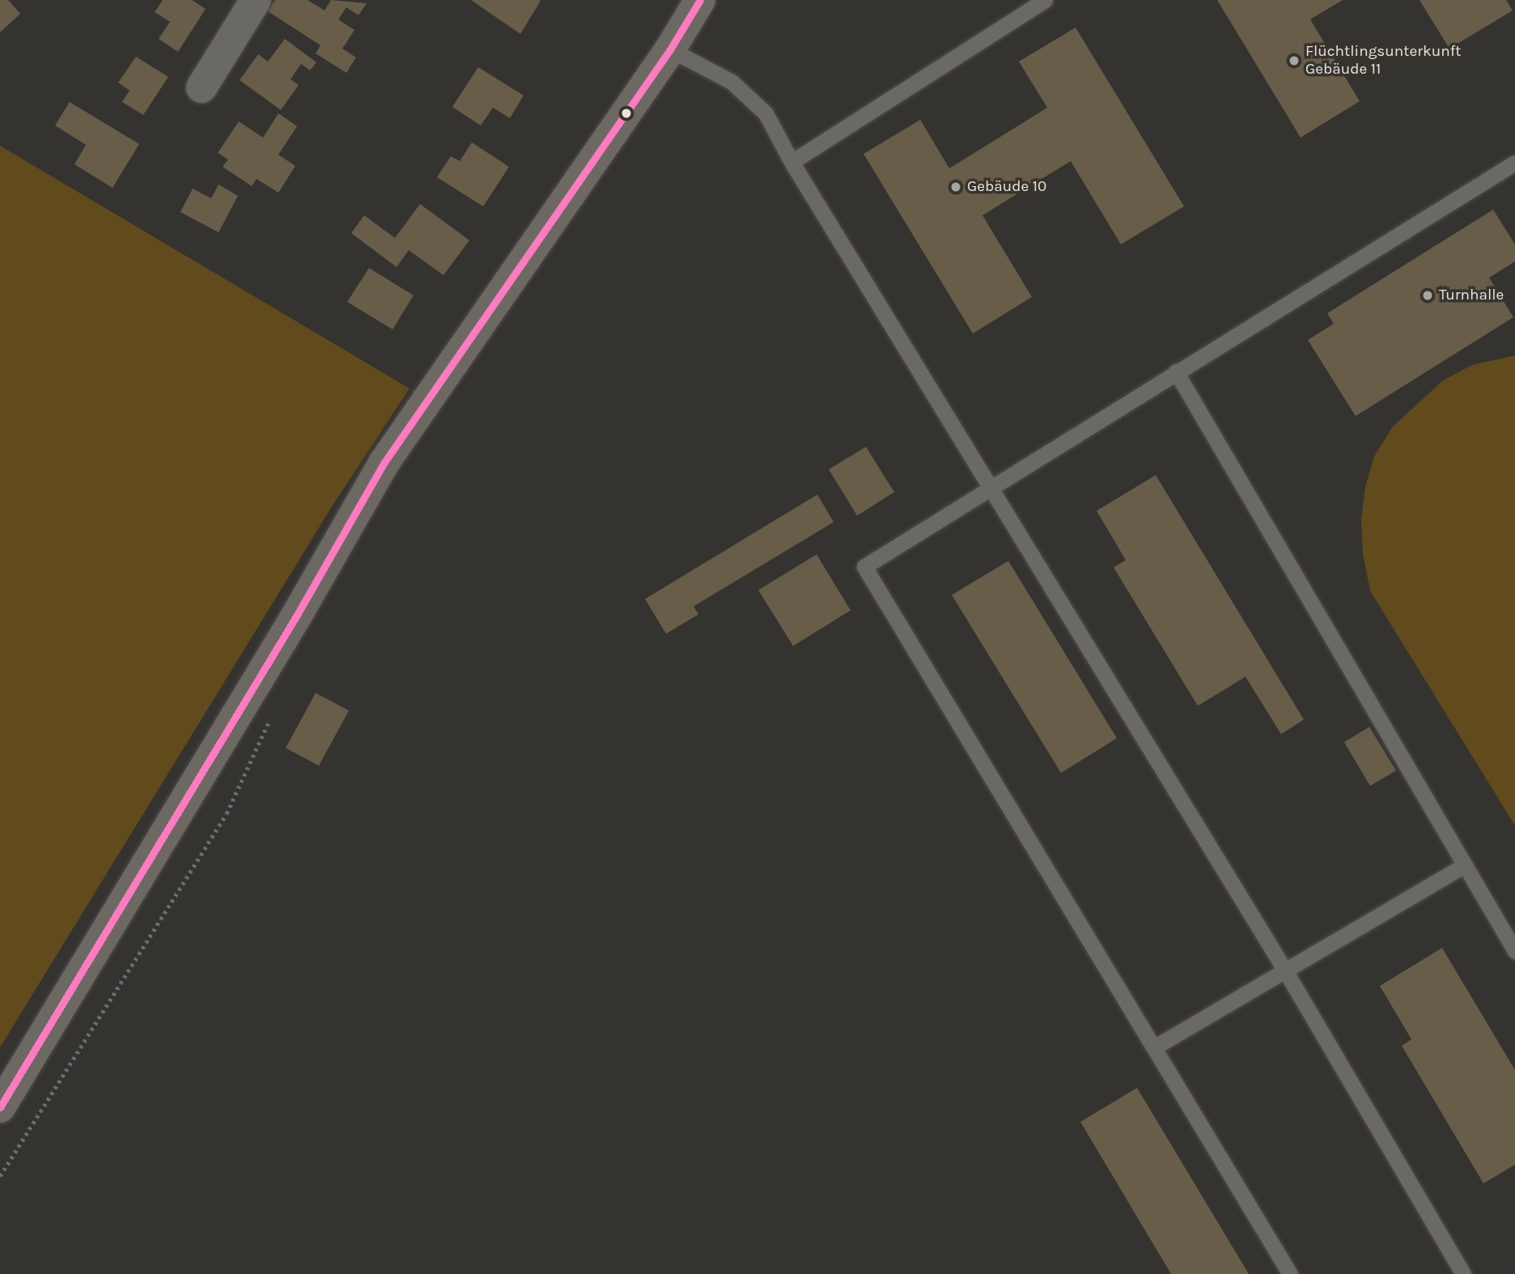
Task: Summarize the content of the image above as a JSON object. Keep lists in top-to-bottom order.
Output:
{
  "places": ["Flüchtlingsunterkunft Gebäude 11", "Gebäude 10", "Turnhalle"]
}
